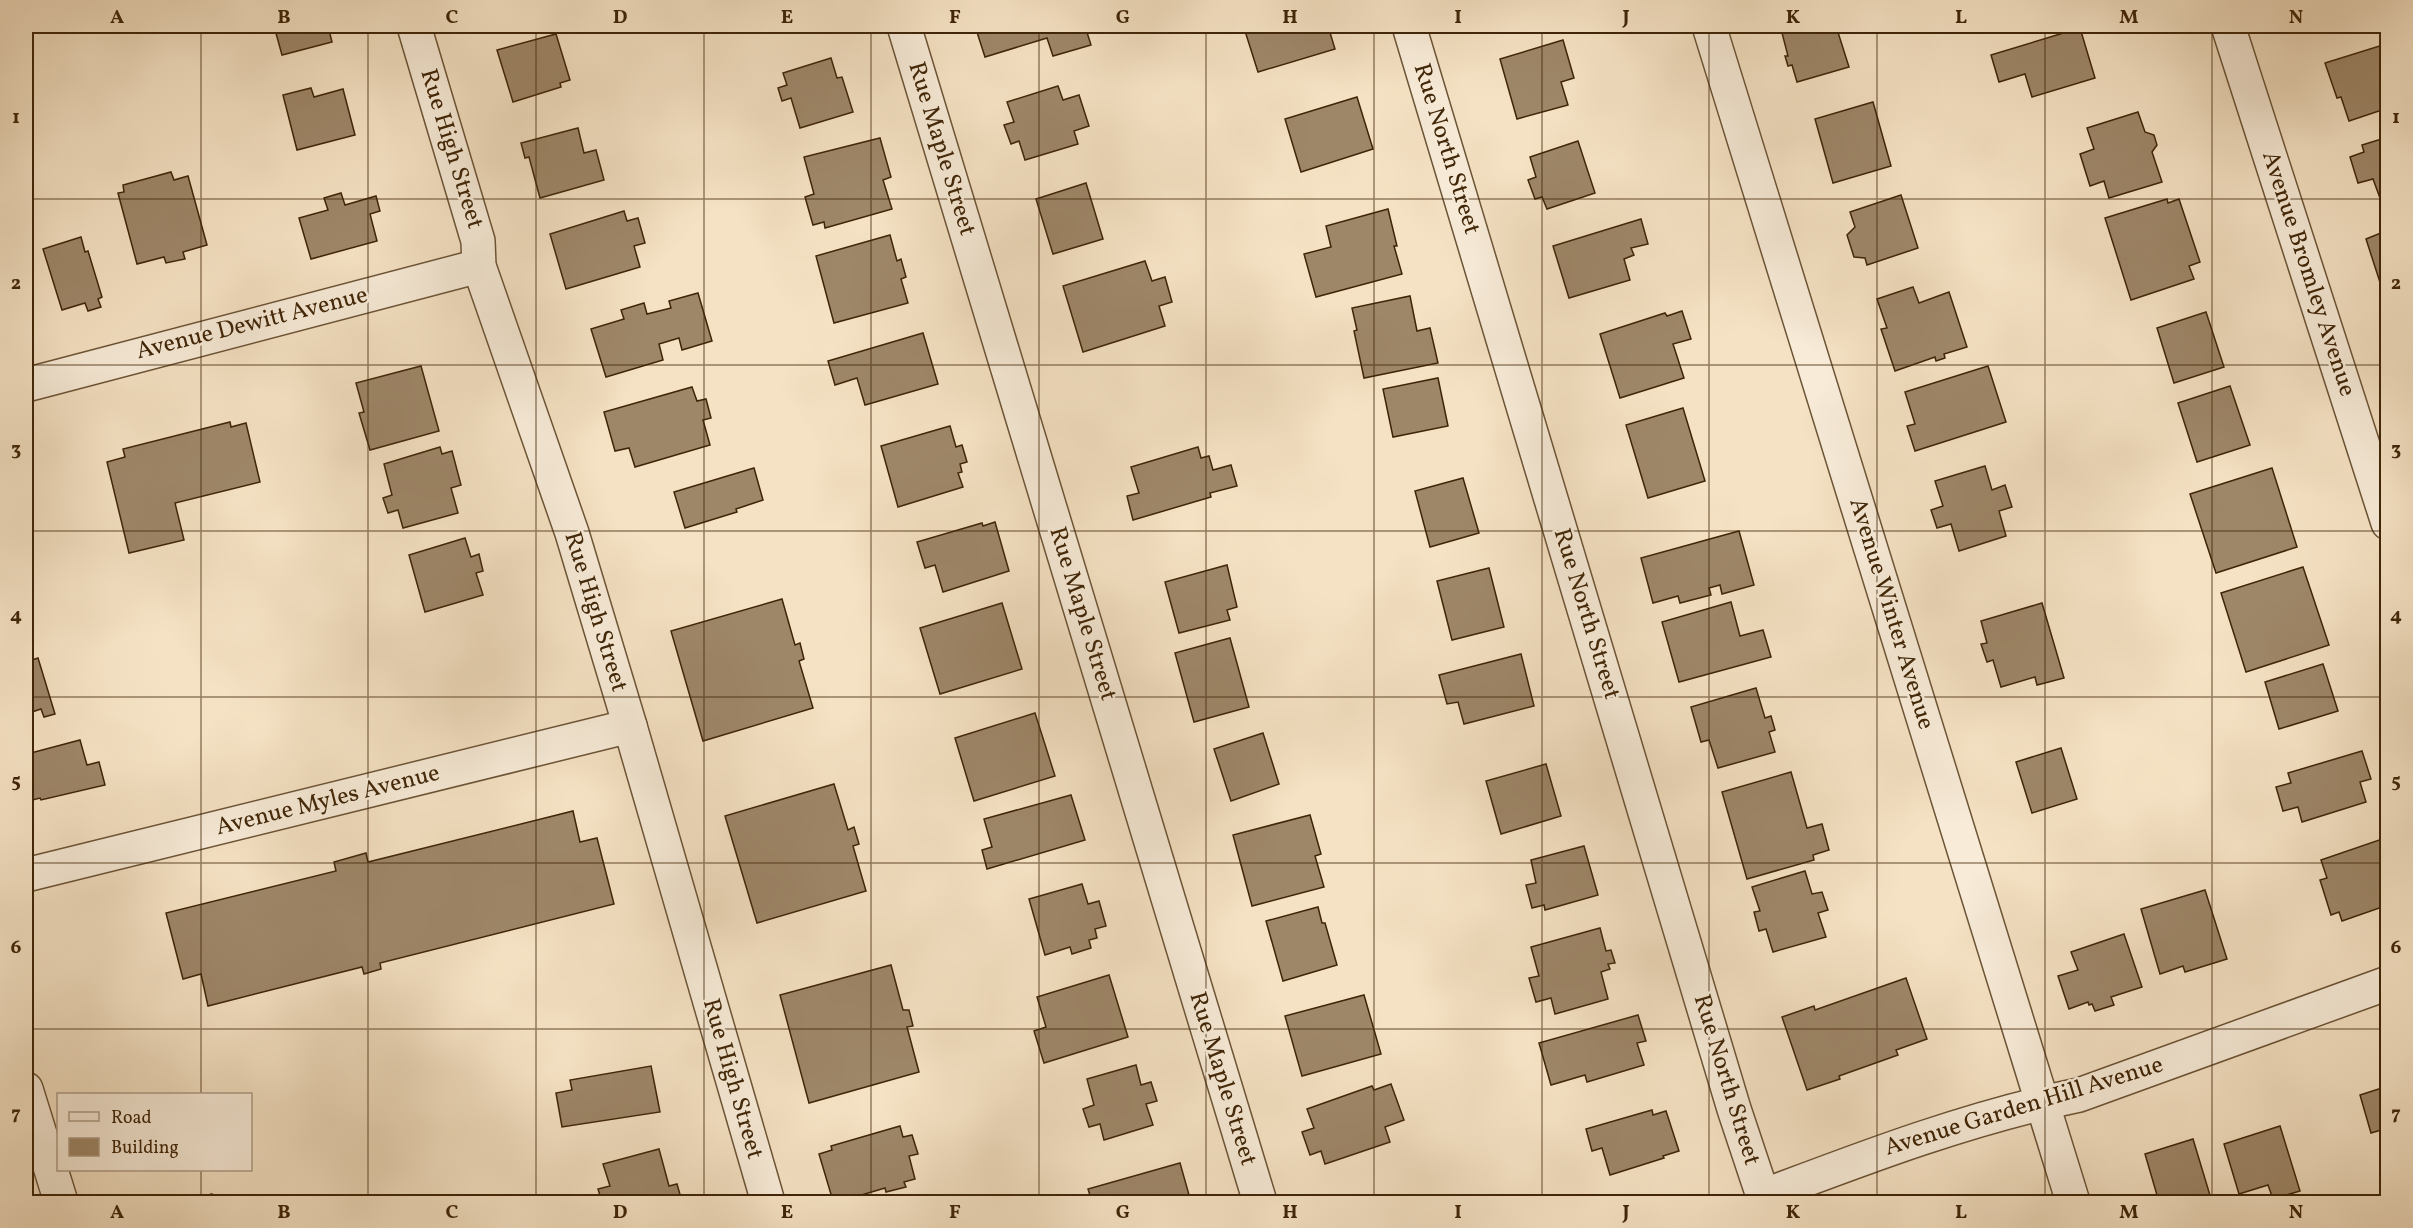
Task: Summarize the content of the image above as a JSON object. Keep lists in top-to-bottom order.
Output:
{
  "streets": {
    "street": [
      "Rue High Street",
      "Rue Maple Street",
      "Rue North Street",
      "Avenue Bromley Avenue",
      "Avenue Dewitt Avenue",
      "Avenue Winter Avenue",
      "Avenue Myles Avenue",
      "Avenue Garden Hill Avenue"
    ]
  },
  "crossings": [
    ["Rue High Street", "Avenue Dewitt Avenue"],
    ["Rue High Street", "Avenue Myles Avenue"],
    ["Rue North Street", "Avenue Garden Hill Avenue"],
    ["Avenue Winter Avenue", "Avenue Garden Hill Avenue"]
  ],
  "legend": ["Road", "Building"],
  "grid": {
    "columns": [
      "A",
      "B",
      "C",
      "D",
      "E",
      "F",
      "G",
      "H",
      "I",
      "J",
      "K",
      "L",
      "M",
      "N"
    ],
    "rows": [
      "1",
      "2",
      "3",
      "4",
      "5",
      "6",
      "7"
    ]
  }
}
